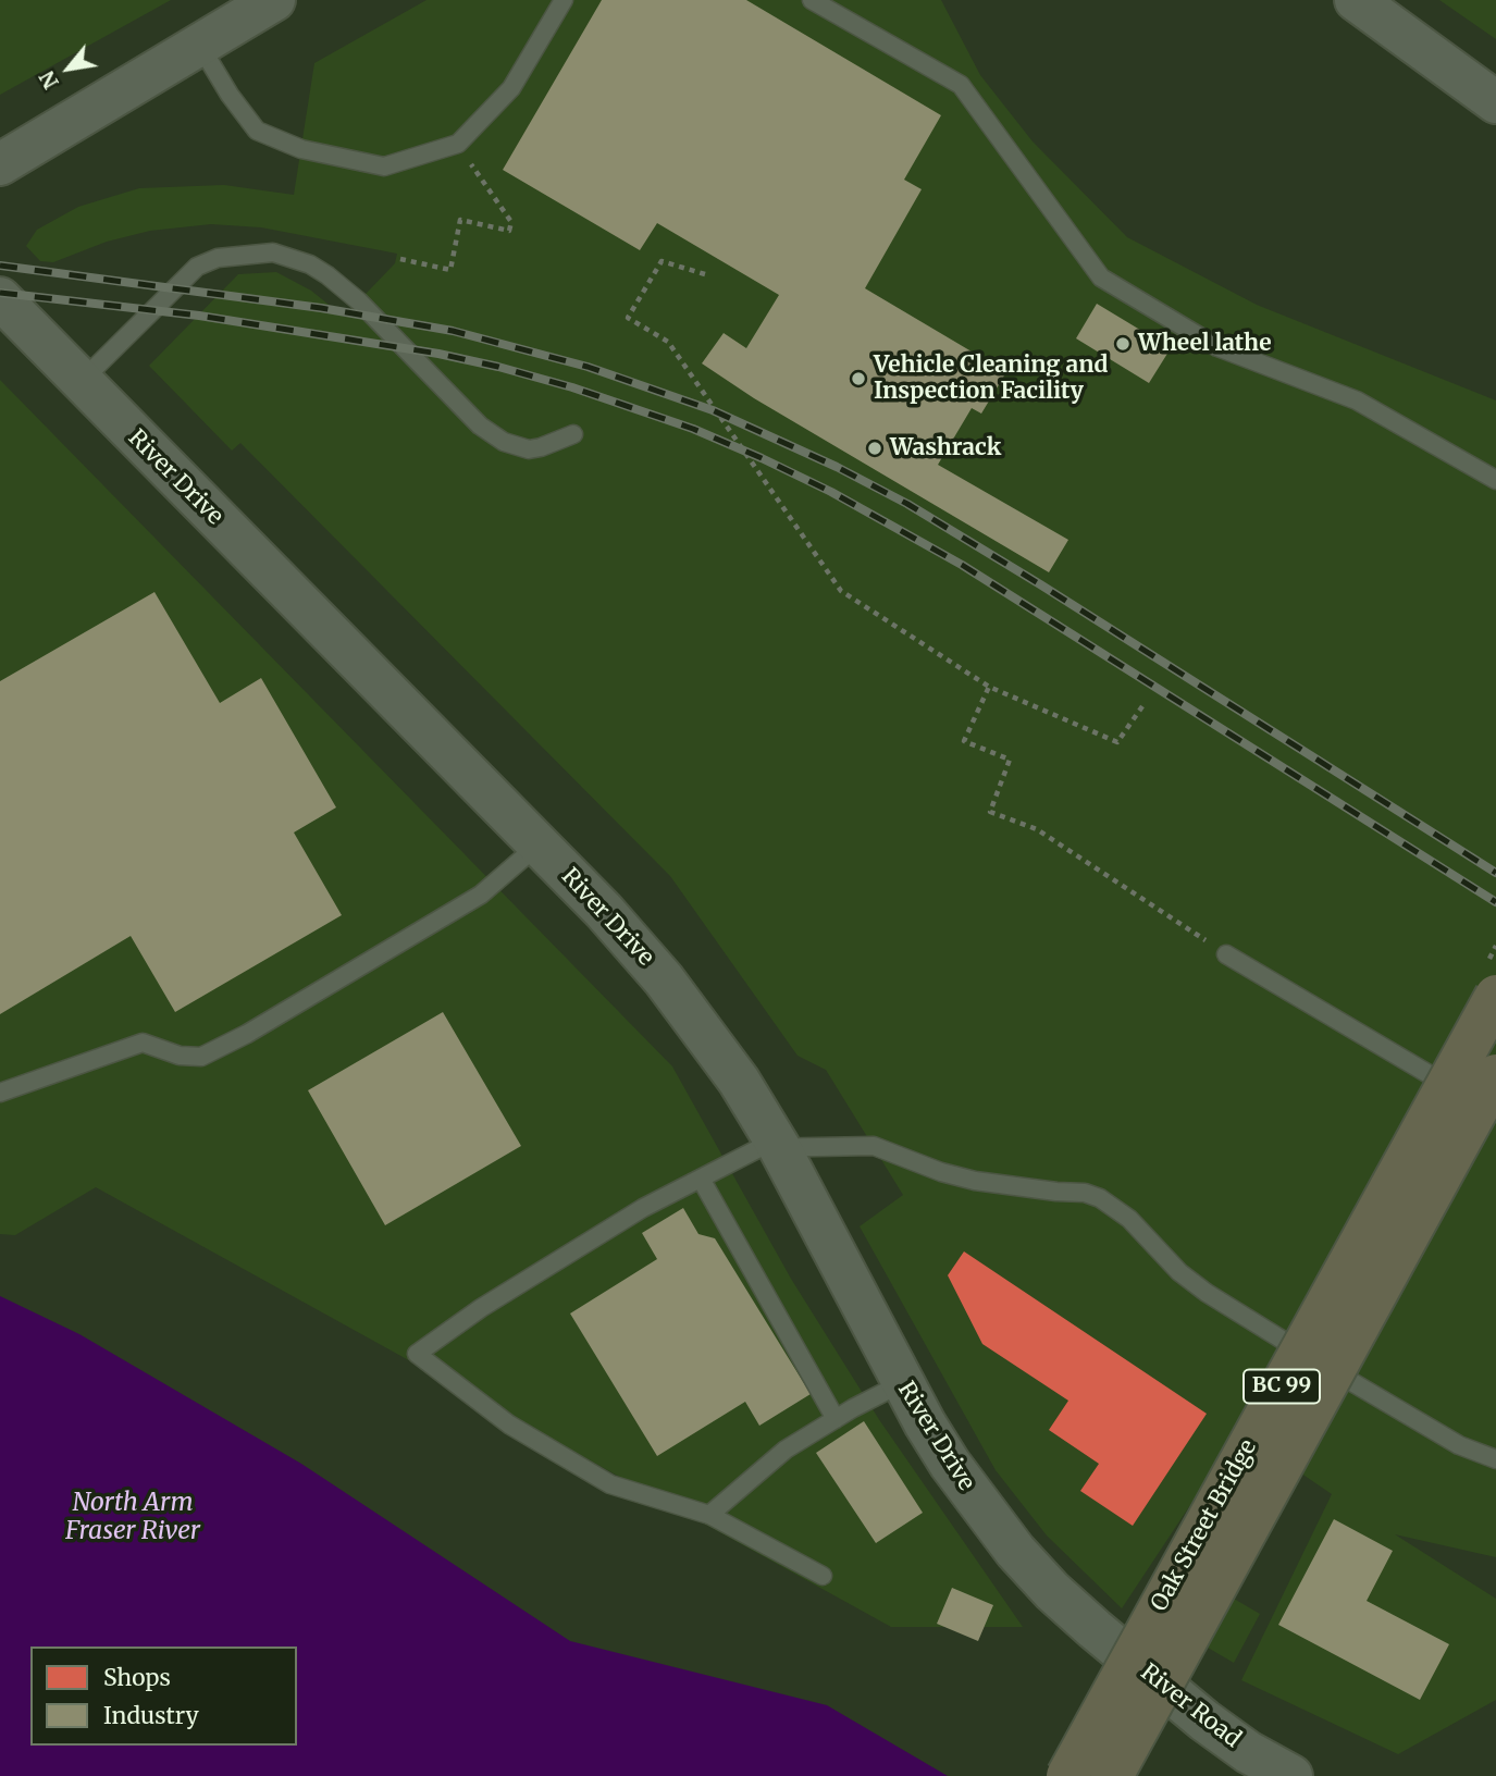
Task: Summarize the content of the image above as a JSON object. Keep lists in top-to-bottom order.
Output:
{
  "streets": {
    "highway": ["BC 99", "Oak Street Bridge"],
    "street": ["River Drive", "River Road"]
  },
  "crossings": [
    ["River Drive", "River Road"]
  ],
  "water": ["North Arm Fraser River"],
  "places": ["Wheel lathe", "Vehicle Cleaning and Inspection Facility", "Washrack"],
  "legend": ["Shops", "Industry"],
  "north": "bottom left"
}
